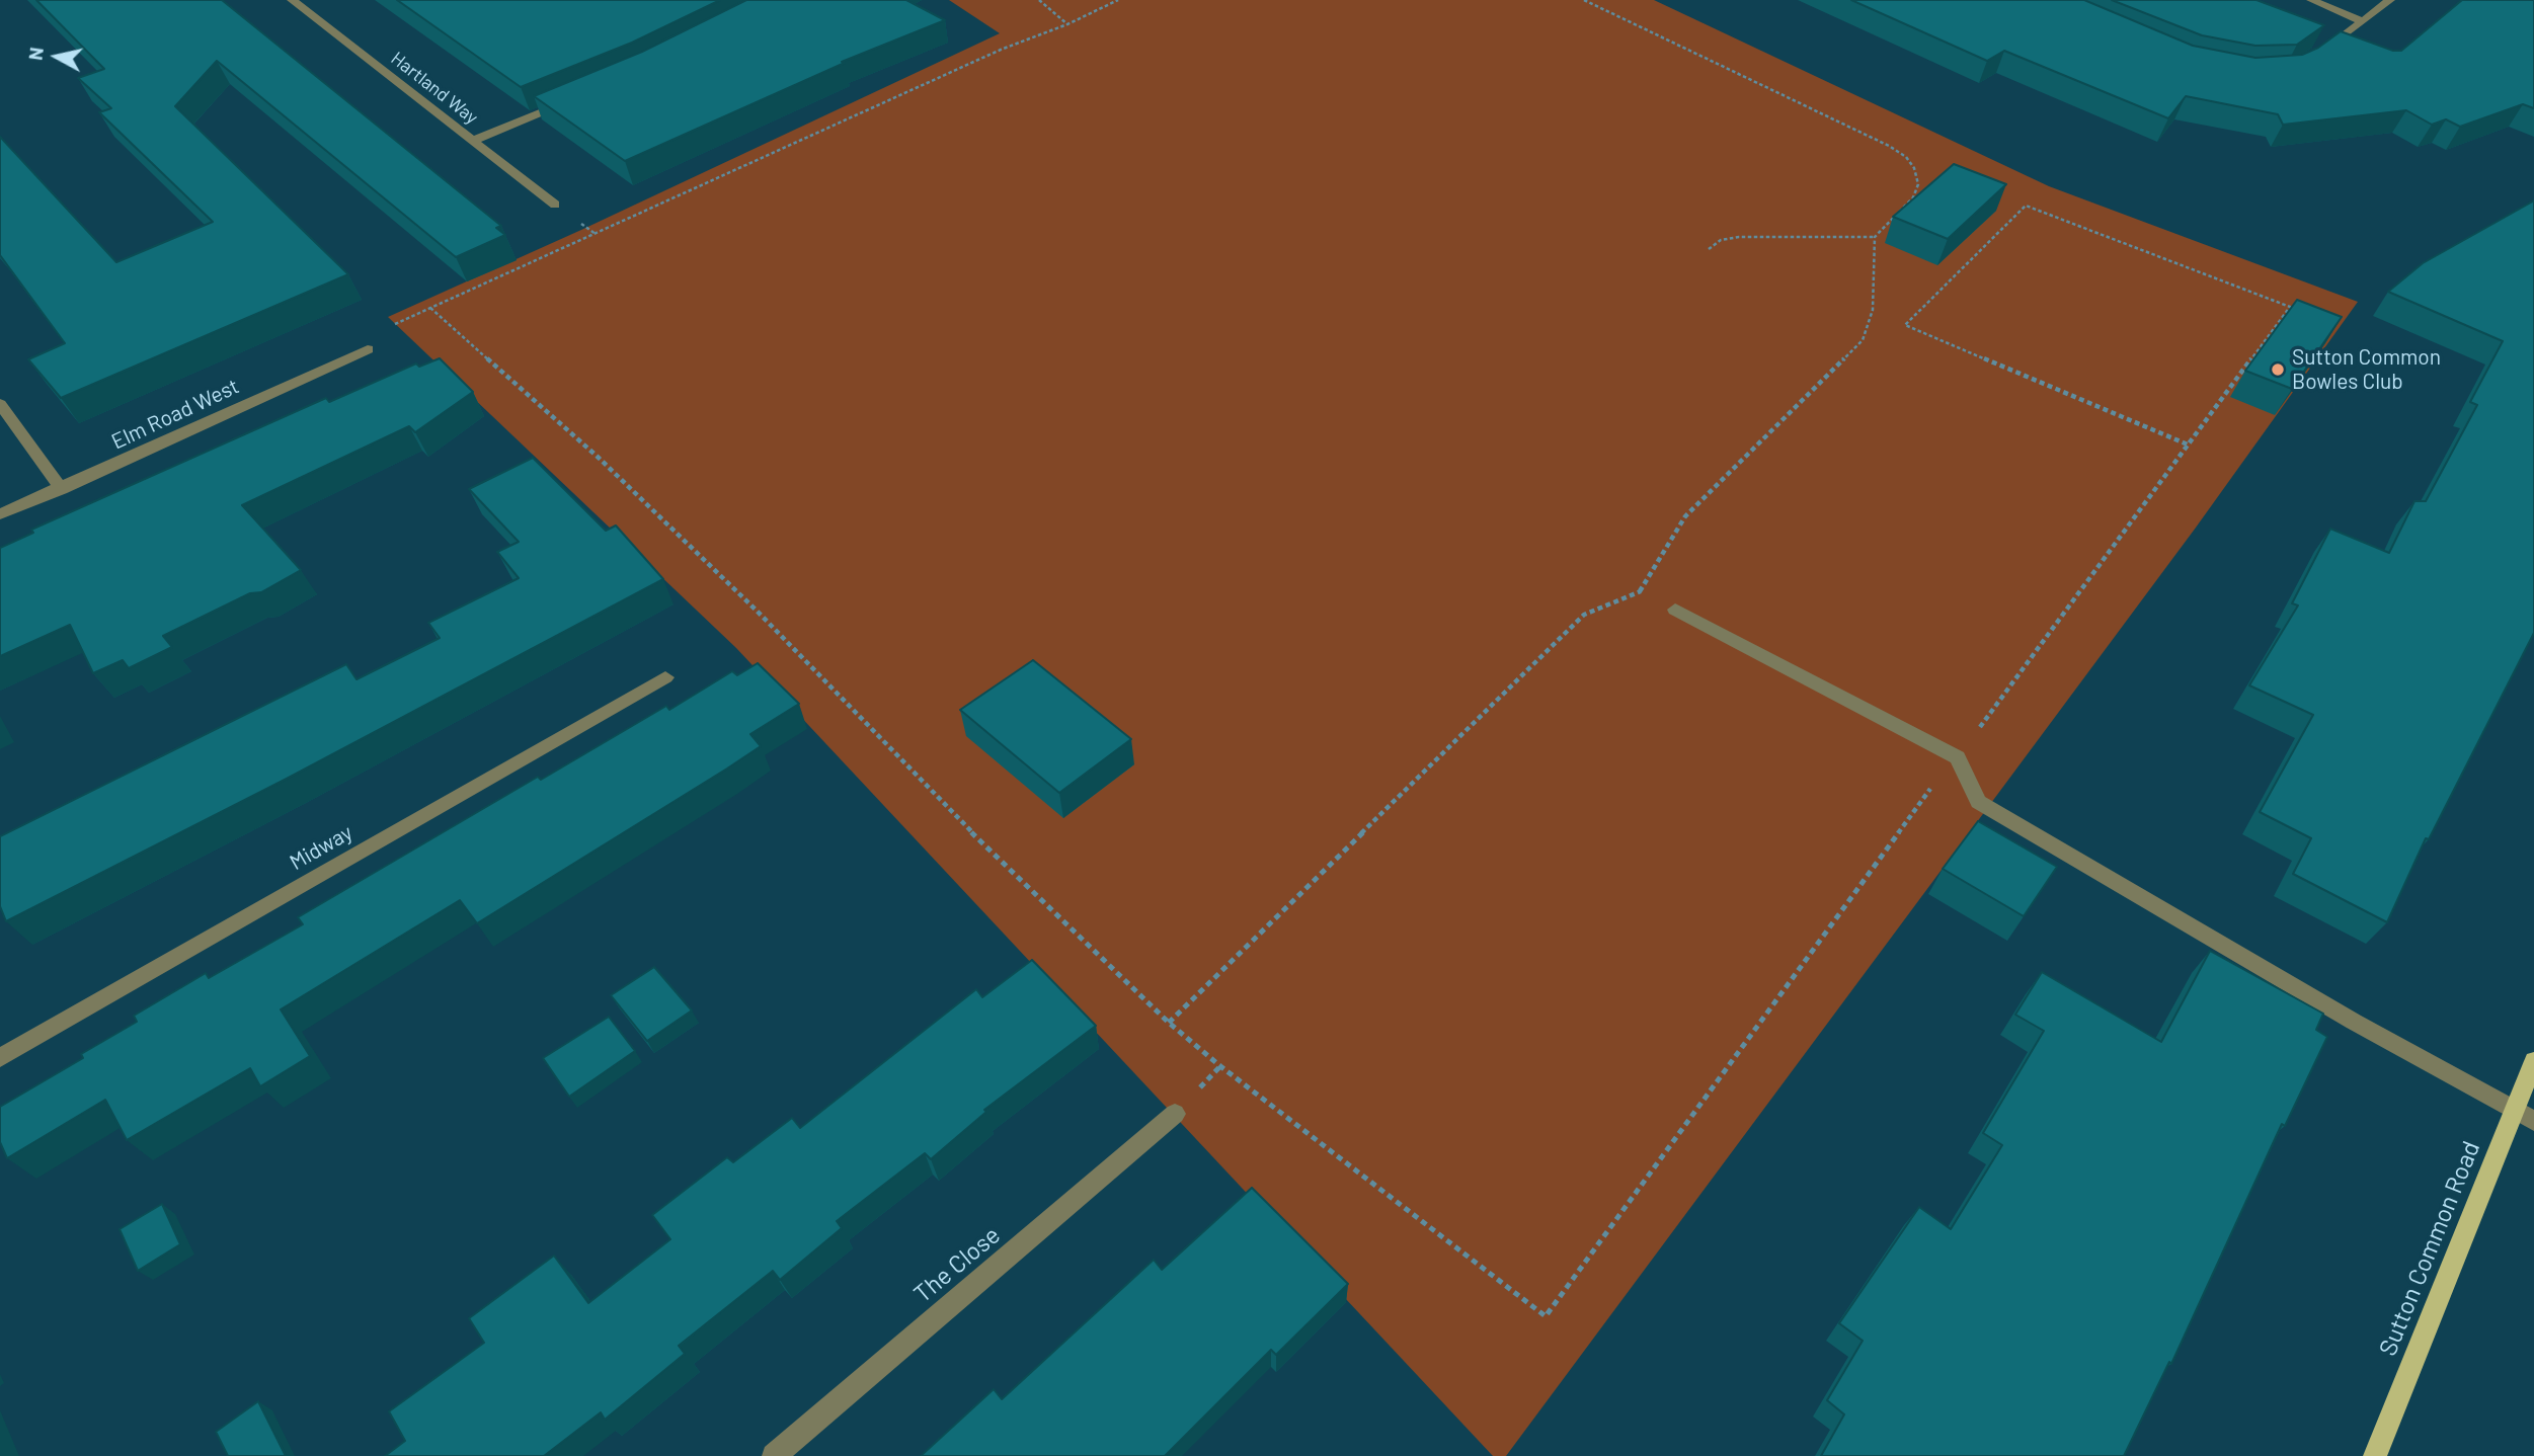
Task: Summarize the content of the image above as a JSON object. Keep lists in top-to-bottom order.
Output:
{
  "streets": {
    "main road": ["Sutton Common Road"],
    "street": [
      "Hartland Way",
      "Elm Road West",
      "Midway",
      "The Close"
    ]
  },
  "places": ["Sutton Common Bowles Club"],
  "north": "left"
}
